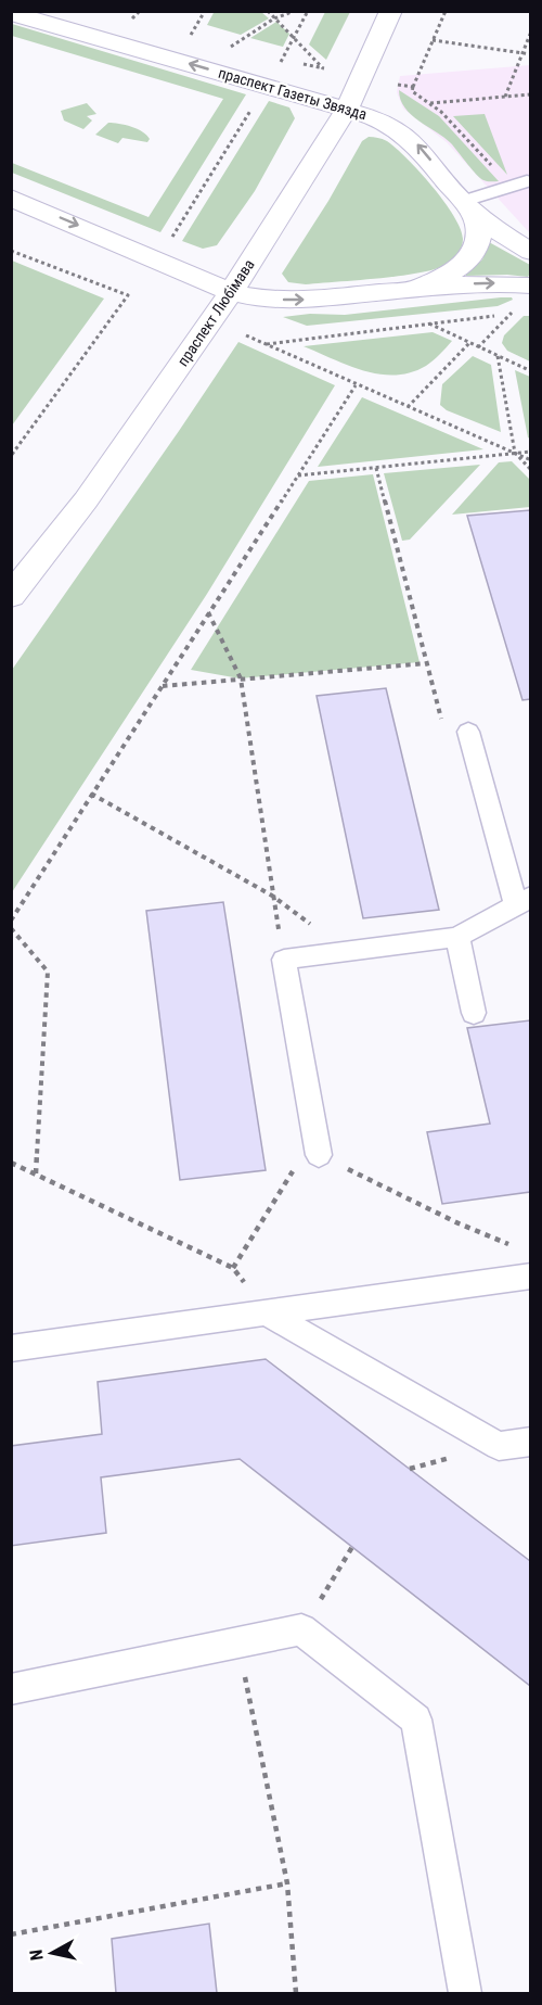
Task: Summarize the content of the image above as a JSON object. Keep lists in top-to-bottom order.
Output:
{
  "streets": {
    "main road": ["праспект Газеты Звязда", "праспект Любімава"]
  },
  "crossings": [
    ["праспект Газеты Звязда", "праспект Любімава"]
  ],
  "north": "left"
}
